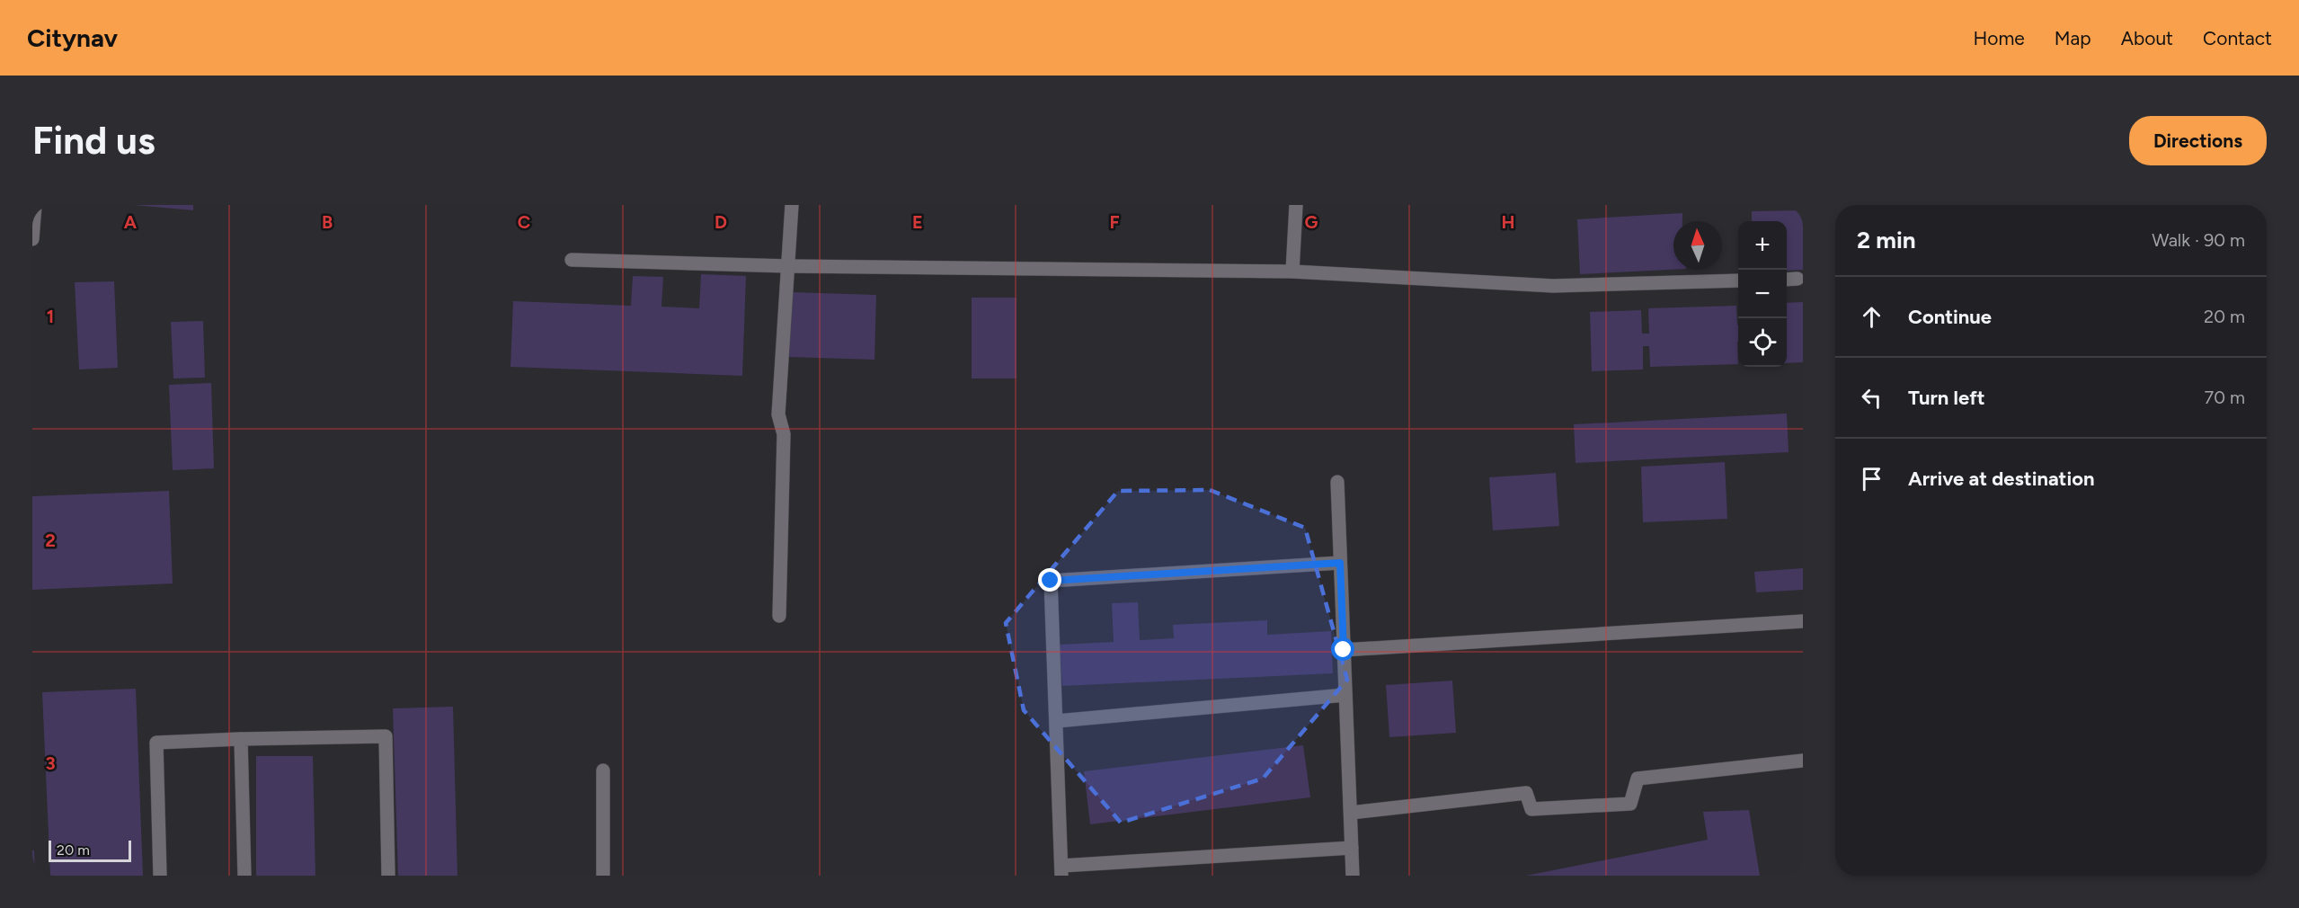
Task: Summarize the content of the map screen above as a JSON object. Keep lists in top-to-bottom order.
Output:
{
  "scale_bar": "20 m",
  "north": "top",
  "page": {
    "header": "Citynav",
    "nav": [
      "Home",
      "Map",
      "About",
      "Contact"
    ],
    "buttons": "Directions",
    "title": "Find us",
    "heading": ["2 min", "Walk · 90 m"],
    "map_buttons": ["+", "−"],
    "list": [
      ["Continue", "20 m"],
      ["Turn left", "70 m"],
      "Arrive at destination"
    ],
    "scale": "20 m"
  },
  "grid": {
    "columns": [
      "A",
      "B",
      "C",
      "D",
      "E",
      "F",
      "G",
      "H"
    ],
    "rows": ["1", "2", "3"]
  }
}
